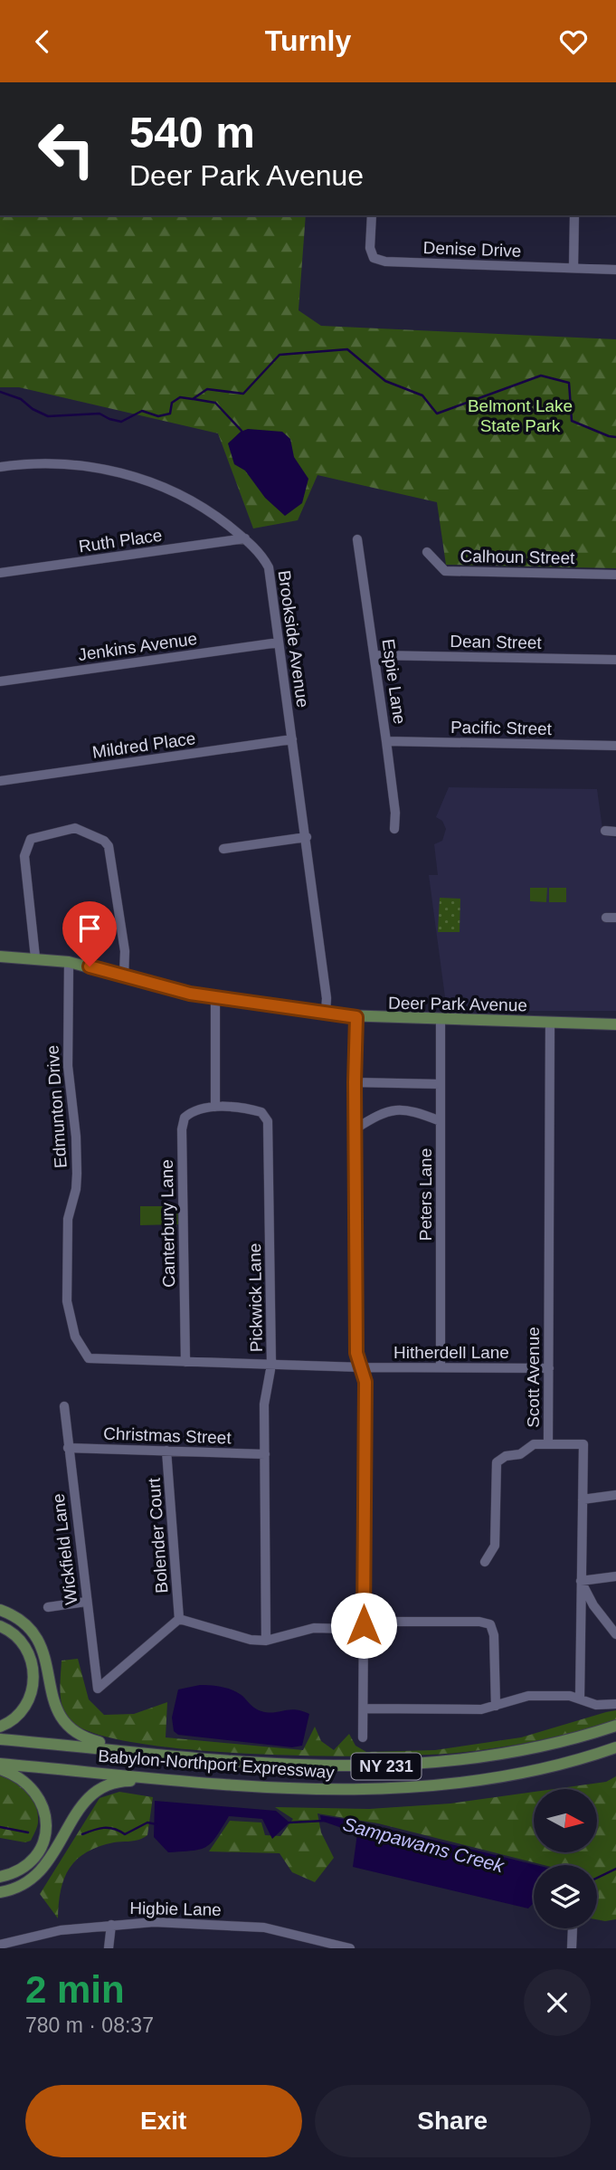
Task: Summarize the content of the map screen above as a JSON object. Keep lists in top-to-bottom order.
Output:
{
  "streets": {
    "main road": ["Deer Park Avenue", "Babylon-Northport Expressway", "NY 231"],
    "street": [
      "Denise Drive",
      "Ruth Place",
      "Calhoun Street",
      "Brookside Avenue",
      "Dean Street",
      "Jenkins Avenue",
      "Espie Lane",
      "Pacific Street",
      "Mildred Place",
      "Edmunton Drive",
      "Peters Lane",
      "Canterbury Lane",
      "Pickwick Lane",
      "Hitherdell Lane",
      "Scott Avenue",
      "Christmas Street",
      "Bolender Court",
      "Wickfield Lane",
      "Higbie Lane"
    ]
  },
  "crossings": [
    ["Ruth Place", "Brookside Avenue"],
    ["Brookside Avenue", "Jenkins Avenue"],
    ["Brookside Avenue", "Mildred Place"],
    ["Brookside Avenue", "Deer Park Avenue"],
    ["Dean Street", "Espie Lane"],
    ["Espie Lane", "Pacific Street"],
    ["Deer Park Avenue", "Edmunton Drive"],
    ["Deer Park Avenue", "Peters Lane"],
    ["Deer Park Avenue", "Scott Avenue"],
    ["Edmunton Drive", "Hitherdell Lane"],
    ["Peters Lane", "Hitherdell Lane"],
    ["Canterbury Lane", "Pickwick Lane"],
    ["Canterbury Lane", "Hitherdell Lane"],
    ["Pickwick Lane", "Hitherdell Lane"],
    ["Pickwick Lane", "Christmas Street"],
    ["Hitherdell Lane", "Scott Avenue"],
    ["Christmas Street", "Bolender Court"],
    ["Christmas Street", "Wickfield Lane"],
    ["Bolender Court", "Wickfield Lane"]
  ],
  "water": ["Sampawams Creek"],
  "parks": ["Belmont Lake State Park"],
  "north": "right",
  "page": {
    "header": "Turnly",
    "turn": ["540 m", "Deer Park Avenue"],
    "heading": ["2 min", "780 m · 08:37"],
    "buttons": ["Exit", "Share"]
  }
}
